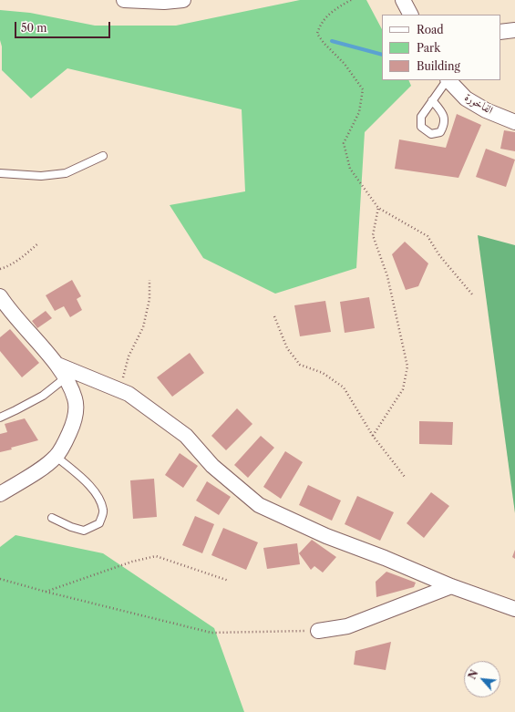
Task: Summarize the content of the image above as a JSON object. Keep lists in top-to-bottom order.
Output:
{
  "streets": {
    "street": ["الفاخورة"]
  },
  "legend": ["Road", "Park", "Building"],
  "scale_bar": "50 m",
  "north": "top left"
}
